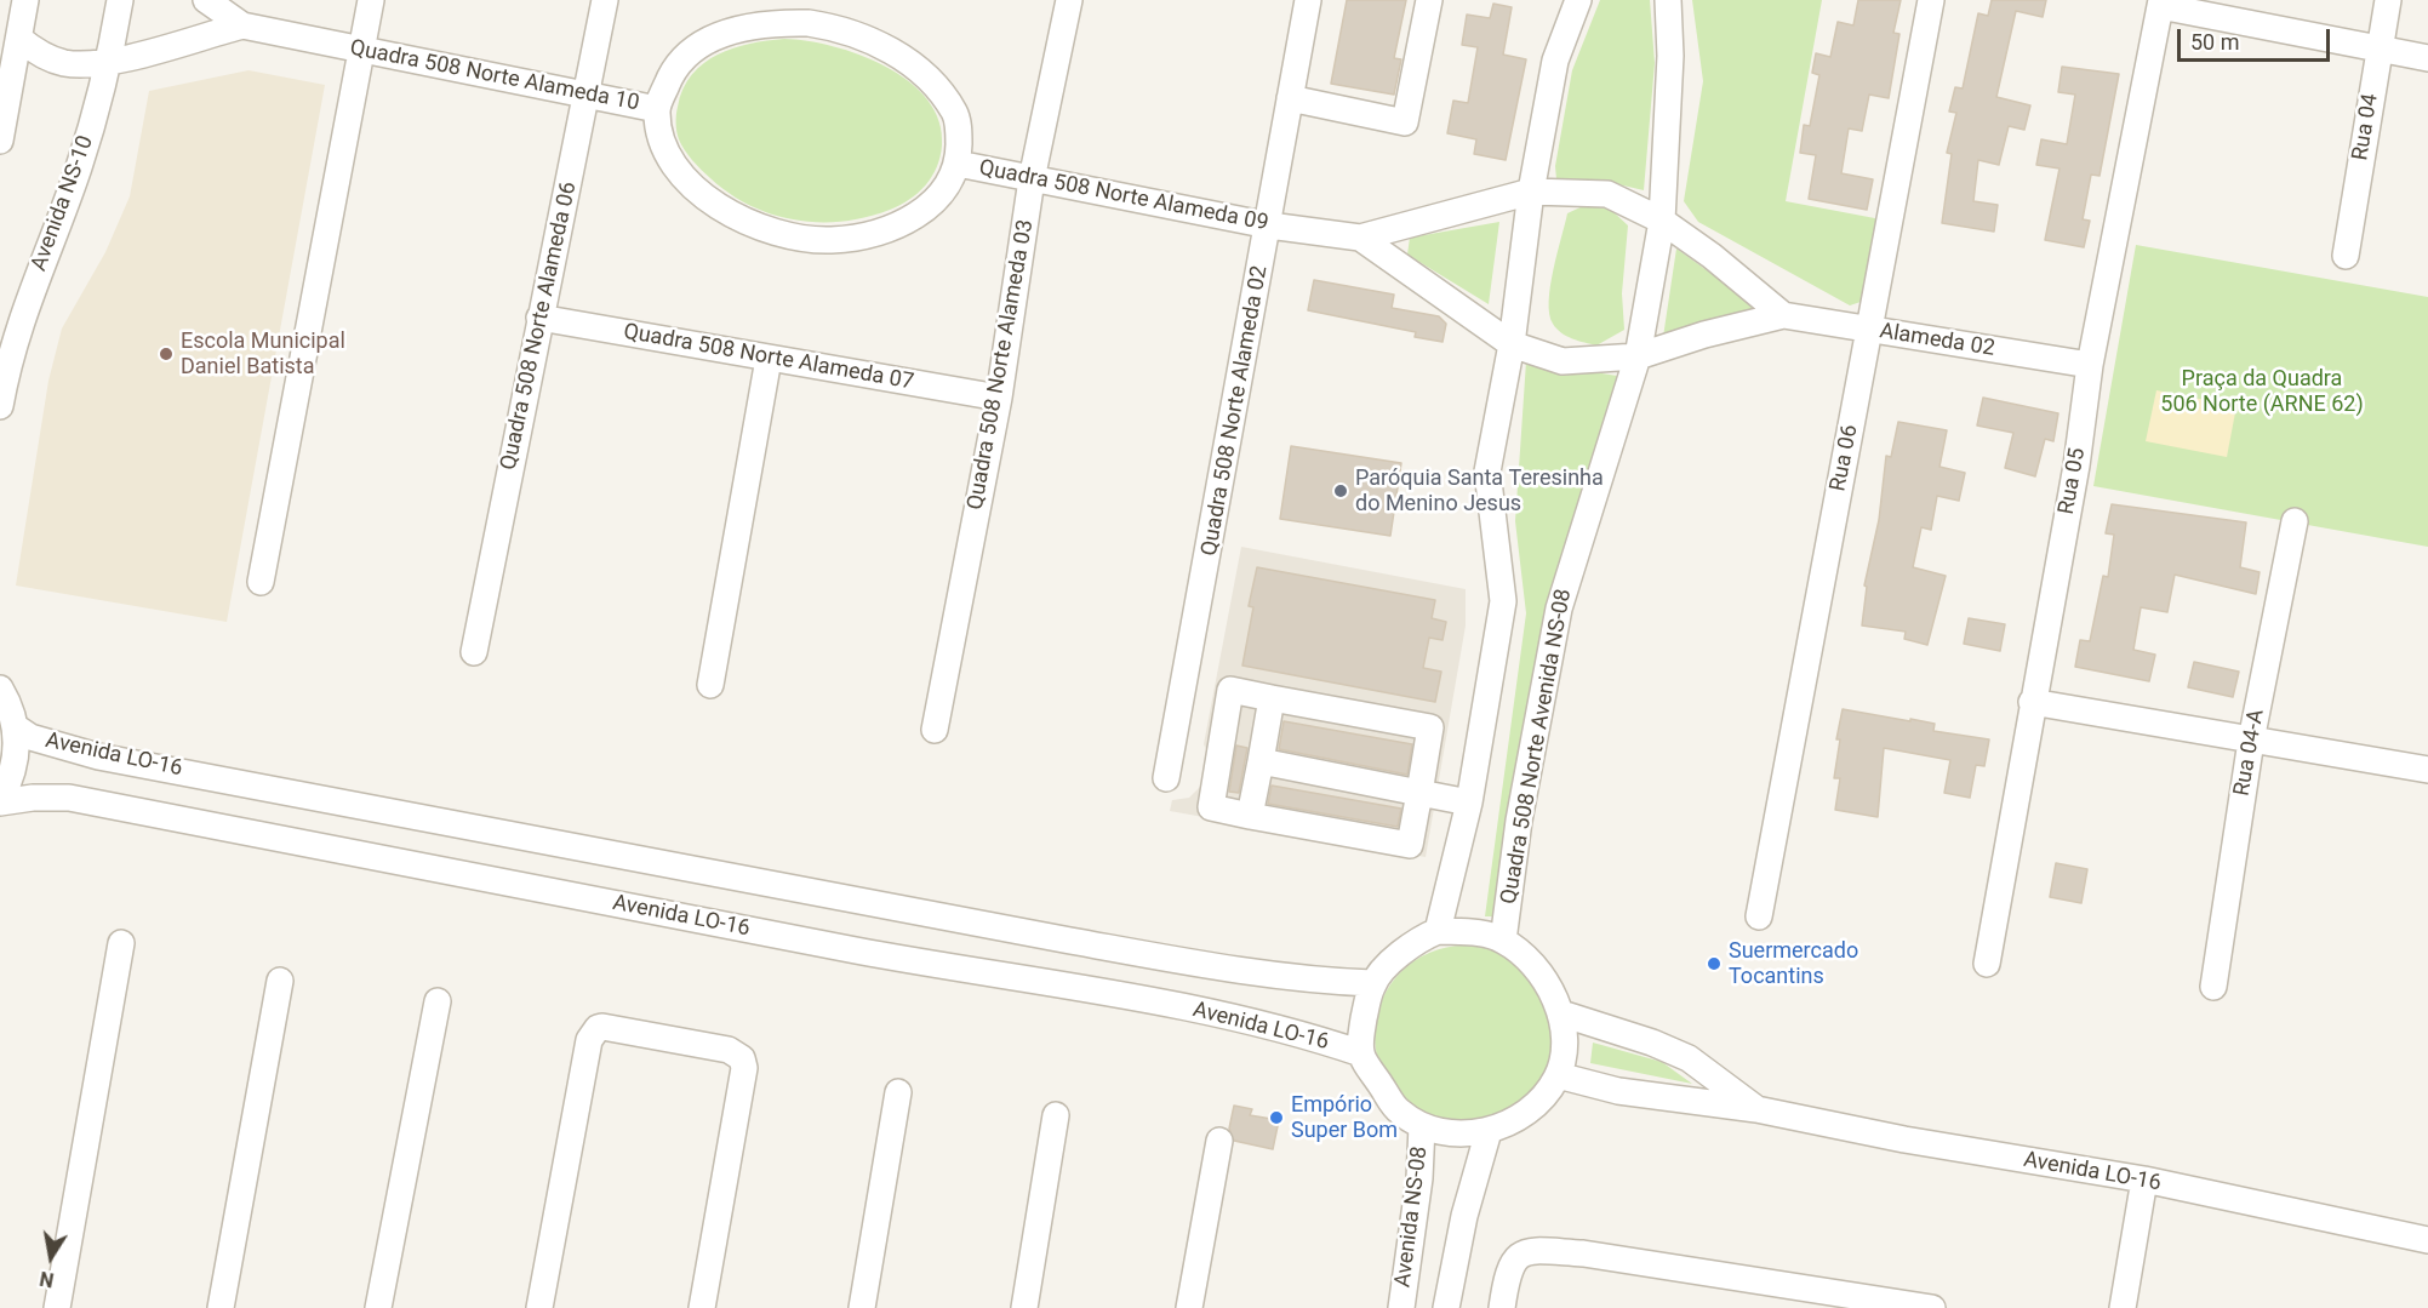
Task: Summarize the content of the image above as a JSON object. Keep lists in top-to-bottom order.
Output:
{
  "streets": {
    "street": [
      "Quadra 508 Norte Alameda 10",
      "Rua 04",
      "Quadra 508 Norte Alameda 09",
      "Avenida NS-10",
      "Quadra 508 Norte Alameda 06",
      "Alameda 02",
      "Quadra 508 Norte Alameda 07",
      "Quadra 508 Norte Alameda 03",
      "Quadra 508 Norte Alameda 02",
      "Rua 06",
      "Rua 05",
      "Quadra 508 Norte Avenida NS-08",
      "Rua 04-A",
      "Avenida LO-16",
      "Avenida NS-08"
    ]
  },
  "crossings": [
    ["Quadra 508 Norte Alameda 10", "Quadra 508 Norte Alameda 09"],
    ["Quadra 508 Norte Alameda 10", "Quadra 508 Norte Alameda 06"],
    ["Quadra 508 Norte Alameda 09", "Quadra 508 Norte Alameda 03"],
    ["Quadra 508 Norte Alameda 09", "Quadra 508 Norte Alameda 02"],
    ["Quadra 508 Norte Alameda 06", "Quadra 508 Norte Alameda 07"],
    ["Alameda 02", "Rua 06"],
    ["Alameda 02", "Rua 05"],
    ["Quadra 508 Norte Alameda 07", "Quadra 508 Norte Alameda 03"],
    ["Quadra 508 Norte Avenida NS-08", "Avenida LO-16"],
    ["Quadra 508 Norte Avenida NS-08", "Avenida NS-08"],
    ["Avenida LO-16", "Avenida NS-08"]
  ],
  "parks": ["Praça da Quadra 506 Norte (ARNE 62)"],
  "places": [
    "Escola Municipal Daniel Batista",
    "Paróquia Santa Teresinha do Menino Jesus",
    "Suermercado Tocantins",
    "Empório Super Bom"
  ],
  "scale_bar": "50 m",
  "north": "bottom"
}
